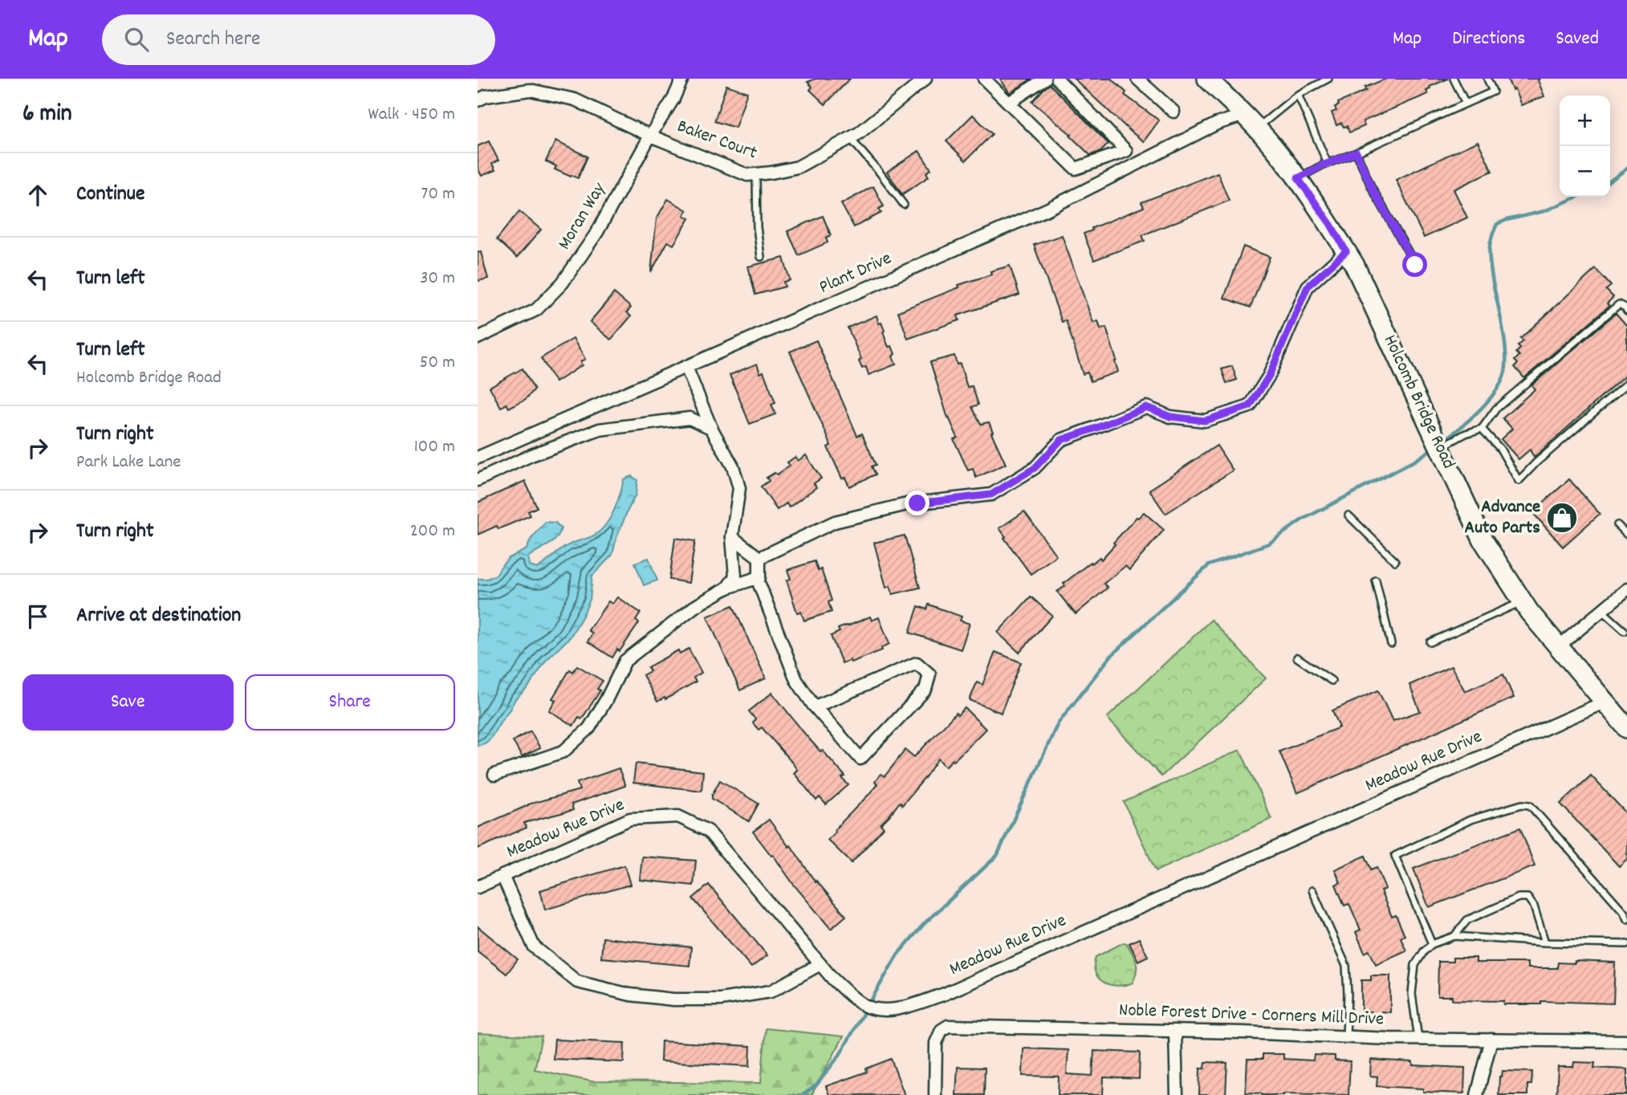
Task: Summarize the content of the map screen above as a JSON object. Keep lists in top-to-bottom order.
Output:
{
  "streets": {
    "main road": ["Holcomb Bridge Road"],
    "street": [
      "Baker Court",
      "Moran Way",
      "Plant Drive",
      "Meadow Rue Drive",
      "Noble Forest Drive - Corners Mill Drive"
    ]
  },
  "crossings": [
    ["Baker Court", "Moran Way"],
    ["Plant Drive", "Holcomb Bridge Road"],
    ["Holcomb Bridge Road", "Meadow Rue Drive"]
  ],
  "places": {
    "shop": ["Advance Auto Parts"]
  },
  "page": {
    "header": "Map",
    "search": "Search here",
    "nav": ["Map", "Directions", "Saved"],
    "heading": ["6 min", "Walk · 450 m"],
    "map_buttons": ["+", "−"],
    "list": [
      ["Continue", "70 m"],
      ["Turn left", "30 m"],
      ["Turn left", "Holcomb Bridge Road", "50 m"],
      ["Turn right", "Park Lake Lane", "100 m"],
      ["Turn right", "200 m"],
      "Arrive at destination"
    ],
    "buttons": ["Save", "Share"]
  }
}
